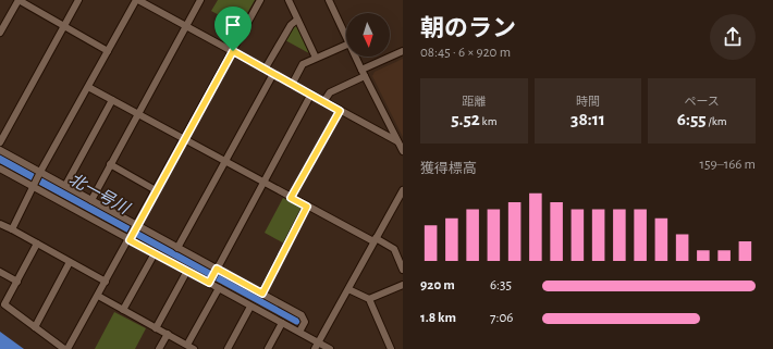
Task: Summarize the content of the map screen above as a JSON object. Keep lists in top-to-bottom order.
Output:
{
  "water": ["北一号川"],
  "north": "bottom",
  "page": {
    "heading": ["朝のラン", "08:45 · 6 × 920 m"],
    "stats": [
      ["距離", "5.52 km"],
      ["時間", "38:11"],
      ["ペース", "6:55 /km"]
    ],
    "chart": ["獲得標高", "159–166 m"],
    "list": [
      {
        "name": "920 m",
        "note": "6:35"
      },
      {
        "name": "1.8 km",
        "note": "7:06"
      }
    ]
  }
}
